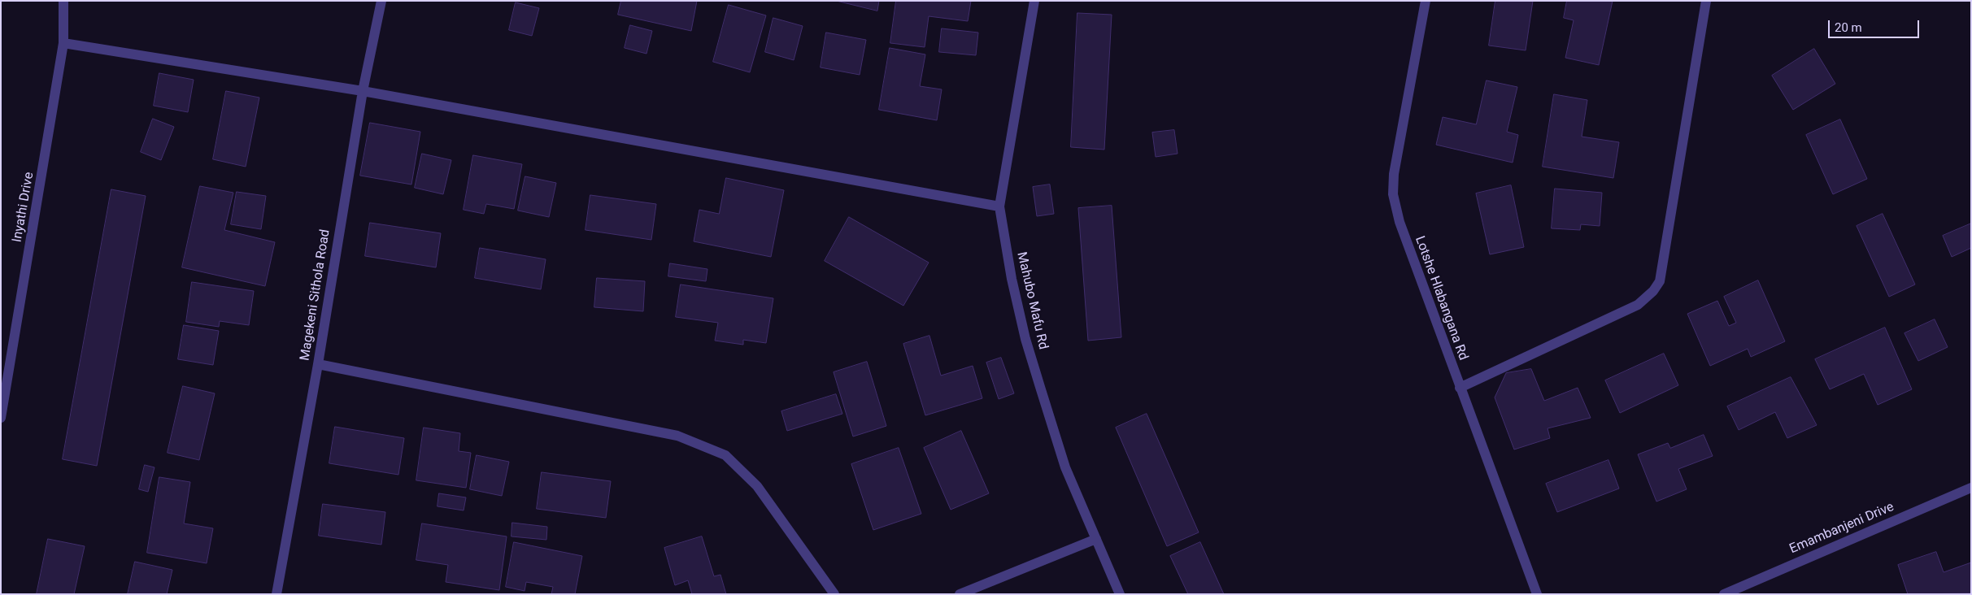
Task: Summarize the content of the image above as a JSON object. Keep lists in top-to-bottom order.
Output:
{
  "streets": {
    "street": [
      "Inyathi Drive",
      "Magekeni Sithola Road",
      "Lotshe Hlabangana Rd",
      "Mahubo Mafu Rd",
      "Emambanjeni Drive"
    ]
  },
  "scale_bar": "20 m"
}
